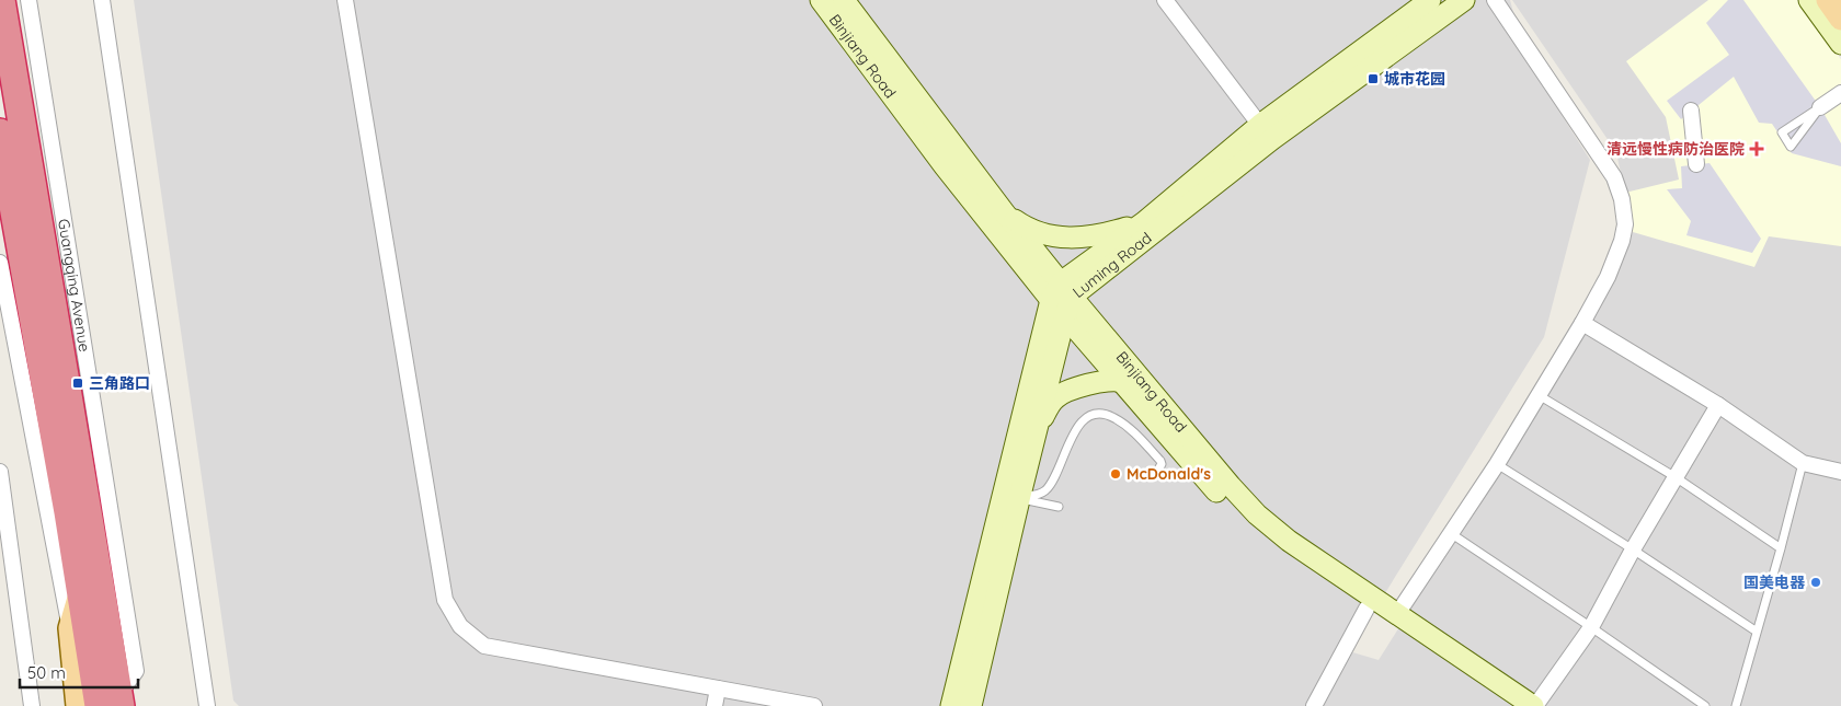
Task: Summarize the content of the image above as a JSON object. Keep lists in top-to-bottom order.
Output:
{
  "streets": {
    "highway": ["Guangqing Avenue"],
    "street": ["Binjiang Road", "Luming Road"]
  },
  "crossings": [
    ["Binjiang Road", "Luming Road"]
  ],
  "places": {
    "transit": ["城市花园", "三角路口"],
    "health": ["清远慢性病防治医院"],
    "other": ["McDonald's", "国美电器"]
  },
  "scale_bar": "50 m"
}
